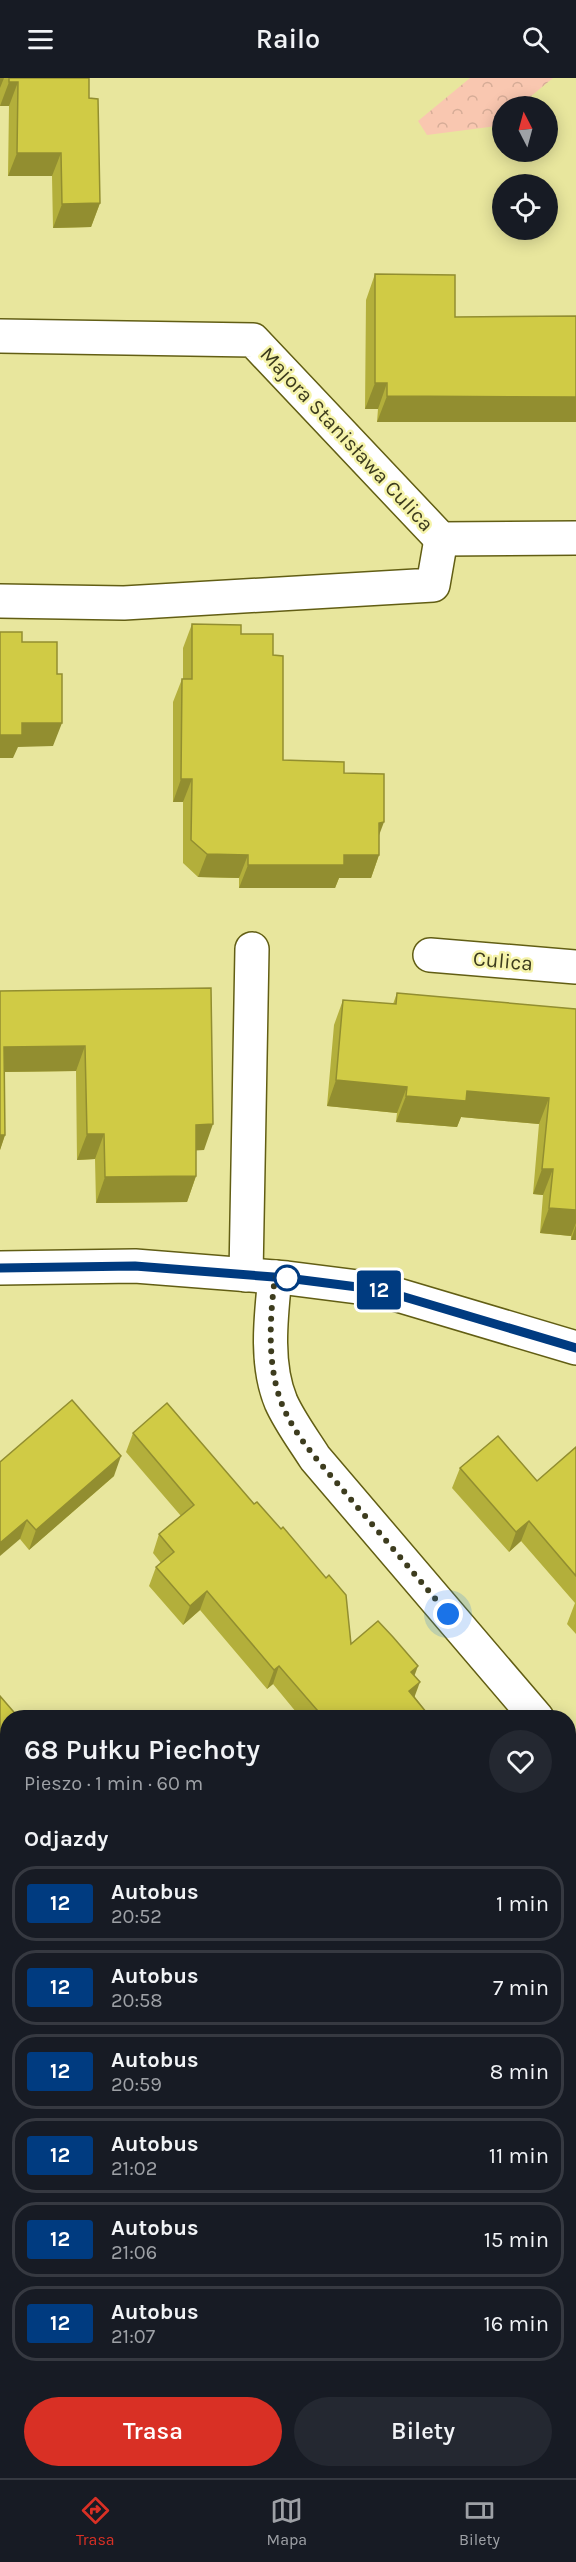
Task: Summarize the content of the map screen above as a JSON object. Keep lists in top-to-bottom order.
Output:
{
  "streets": {
    "street": ["Majora Stanisława Culica", "Culica"]
  },
  "lines": ["bus line 12"],
  "north": "top",
  "page": {
    "header": "Railo",
    "on_map": "12",
    "heading": [
      ["68 Pułku Piechoty", "Pieszo · 1 min · 60 m"],
      "Odjazdy"
    ],
    "list": [
      {
        "mark": "12",
        "name": "Autobus",
        "note": "20:52",
        "value": "1 min"
      },
      {
        "mark": "12",
        "name": "Autobus",
        "note": "20:58",
        "value": "7 min"
      },
      {
        "mark": "12",
        "name": "Autobus",
        "note": "20:59",
        "value": "8 min"
      },
      {
        "mark": "12",
        "name": "Autobus",
        "note": "21:02",
        "value": "11 min"
      },
      {
        "mark": "12",
        "name": "Autobus",
        "note": "21:06",
        "value": "15 min"
      },
      {
        "mark": "12",
        "name": "Autobus",
        "note": "21:07",
        "value": "16 min"
      }
    ],
    "buttons": ["Trasa", "Bilety"],
    "tabs": ["Trasa", "Mapa", "Bilety"]
  }
}
